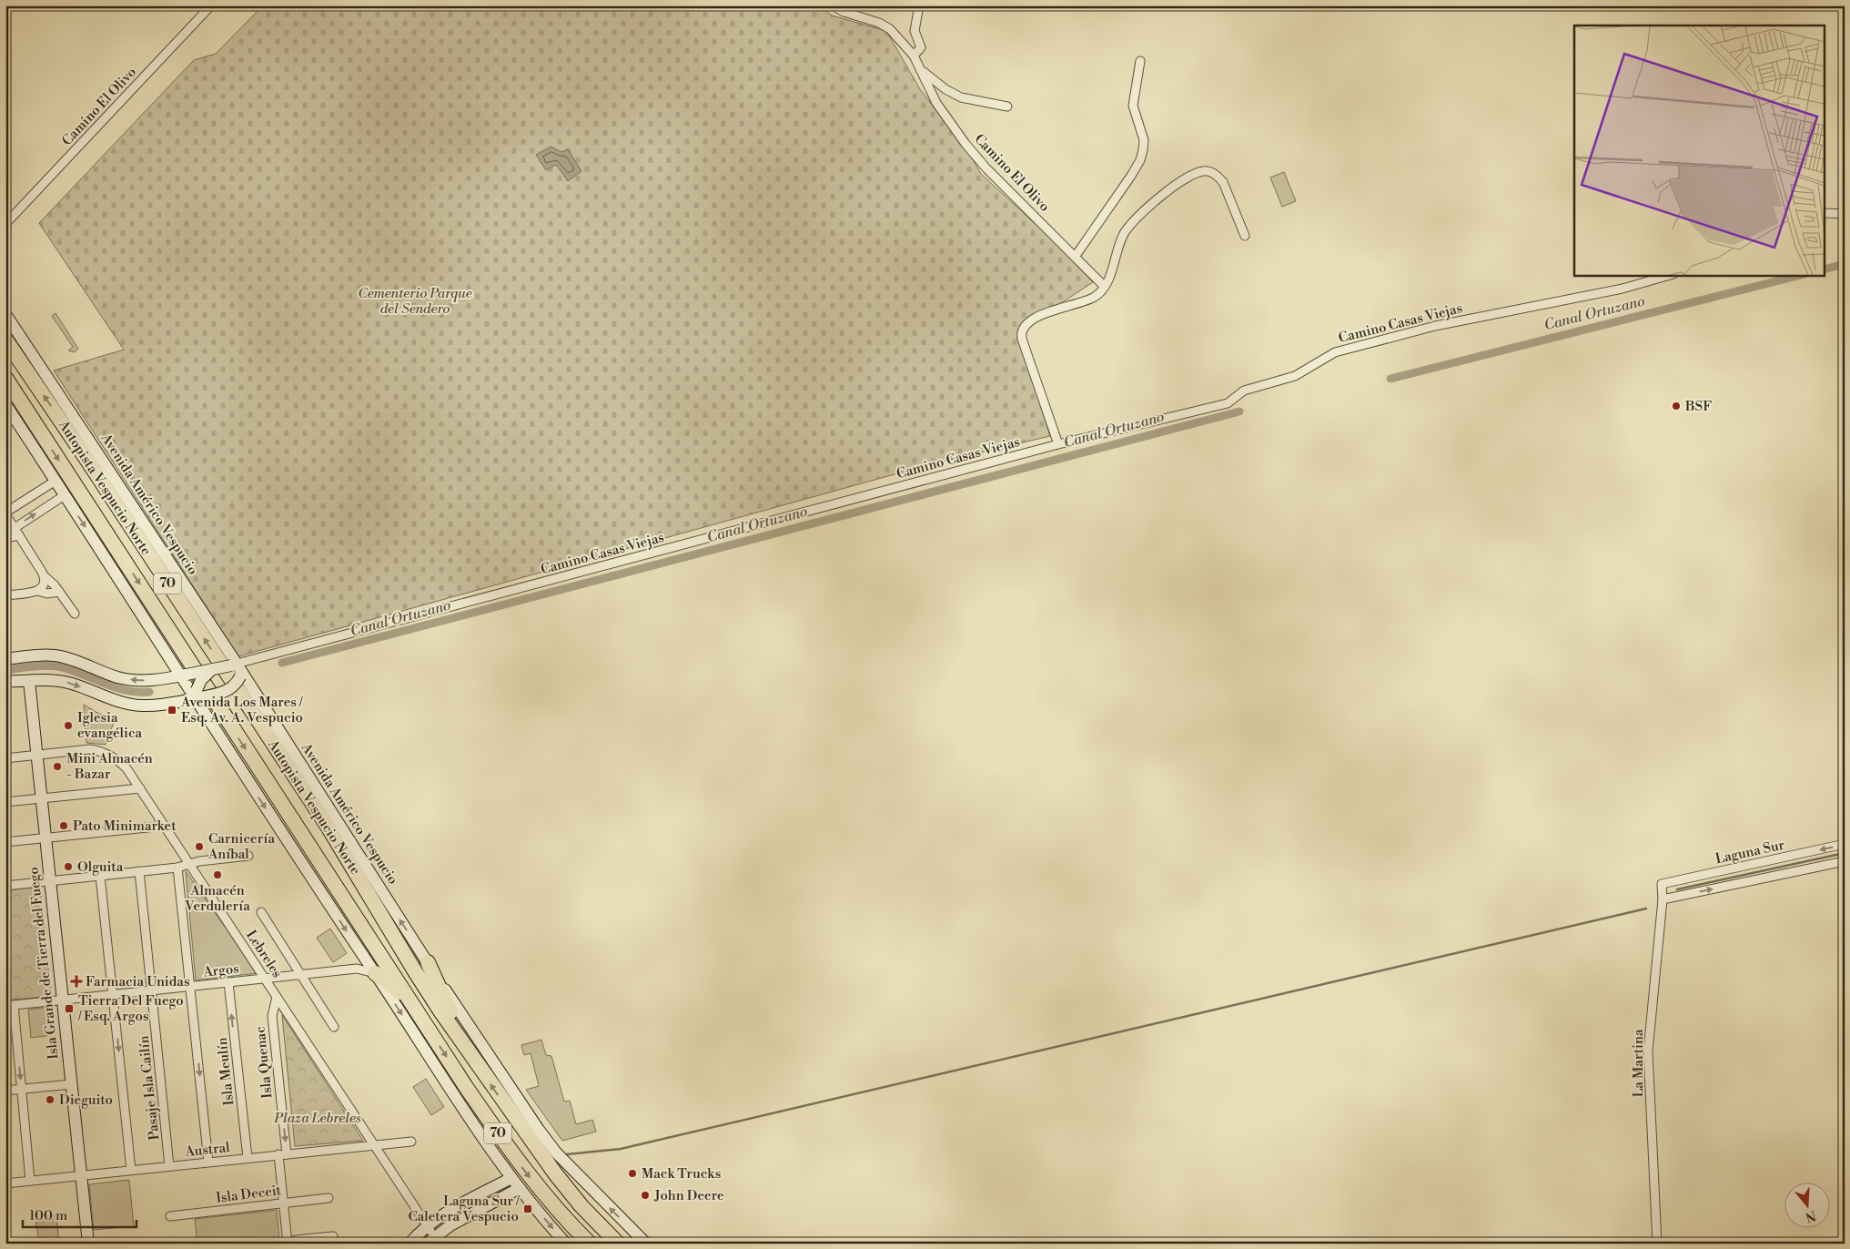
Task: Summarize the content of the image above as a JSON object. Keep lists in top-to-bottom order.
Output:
{
  "streets": {
    "highway": ["Autopista Vespucio Norte", "70"],
    "main road": ["Avenida Américo Vespucio", "Isla Grande de Tierra del Fuego"],
    "street": [
      "Camino El Olivo",
      "Camino Casas Viejas",
      "Laguna Sur",
      "Lebreles",
      "Argos",
      "Isla Quenac",
      "La Martina",
      "Isla Meulín",
      "Pasaje Isla Cailín",
      "Austral",
      "Isla Deceit"
    ]
  },
  "crossings": [
    ["Camino Casas Viejas", "Avenida Américo Vespucio"],
    ["Laguna Sur", "La Martina"],
    ["Lebreles", "Isla Grande de Tierra del Fuego"],
    ["Lebreles", "Argos"],
    ["Lebreles", "Isla Quenac"],
    ["Lebreles", "Austral"],
    ["Isla Grande de Tierra del Fuego", "Argos"],
    ["Isla Grande de Tierra del Fuego", "Austral"],
    ["Argos", "Isla Meulín"],
    ["Argos", "Pasaje Isla Cailín"],
    ["Isla Quenac", "Austral"],
    ["Isla Quenac", "Isla Deceit"],
    ["Isla Meulín", "Austral"],
    ["Pasaje Isla Cailín", "Austral"]
  ],
  "one_way": ["Isla Quenac"],
  "water": ["Canal Ortuzano"],
  "parks": ["Cementerio Parque del Sendero", "Plaza Lebreles"],
  "places": {
    "other": [
      "BSF",
      "Iglesia evangélica",
      "Mini Almacén - Bazar",
      "Pato Minimarket",
      "Carnicería Aníbal",
      "Olguita",
      "Almacén Verdulería",
      "Dieguito",
      "Mack Trucks",
      "John Deere"
    ],
    "transit": ["Avenida Los Mares / Esq. Av. A. Vespucio", "Tierra Del Fuego / Esq. Argos", "Laguna Sur / Caletera Vespucio"],
    "health": ["Farmacia Unidas"]
  },
  "scale_bar": "100 m",
  "north": "bottom"
}
